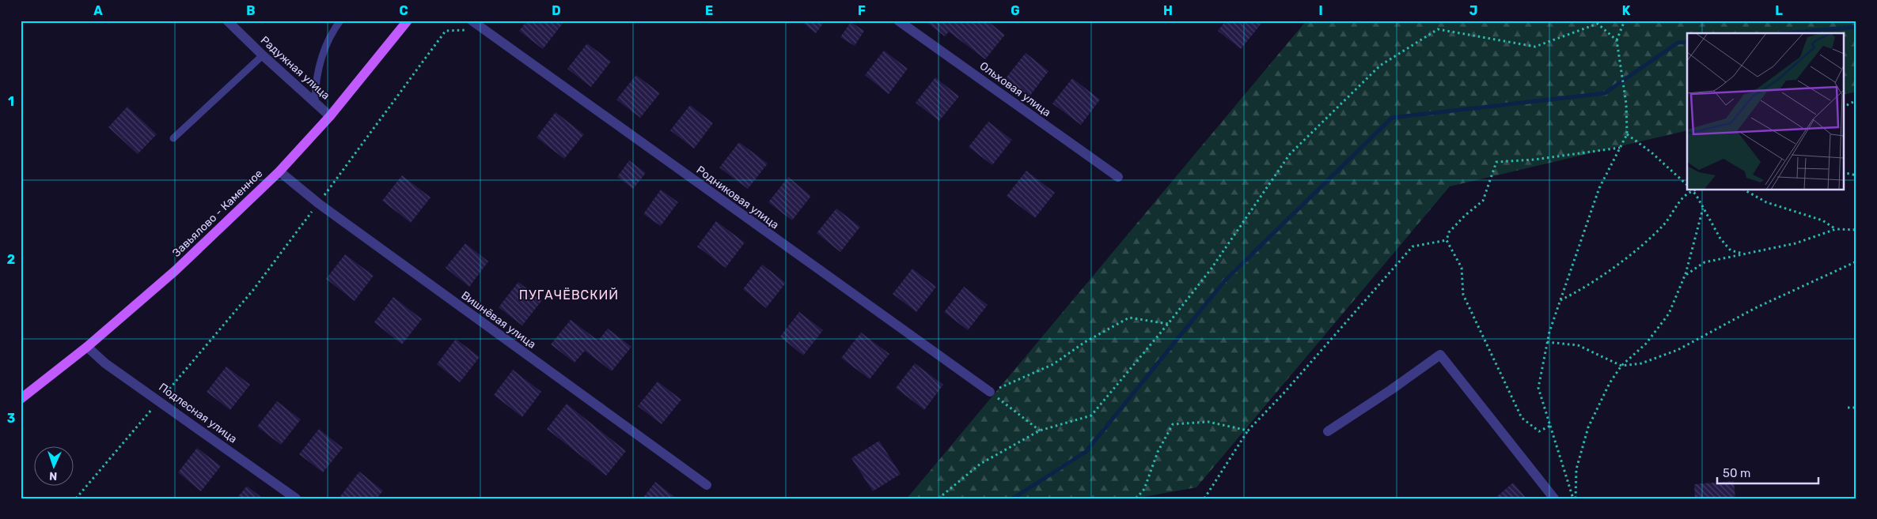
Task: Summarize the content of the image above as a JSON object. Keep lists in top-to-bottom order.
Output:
{
  "streets": {
    "main road": ["Завьялово - Каменное"],
    "street": [
      "Радужная улица",
      "Ольховая улица",
      "Родниковая улица",
      "Вишнёвая улица",
      "Подлесная улица"
    ]
  },
  "crossings": [
    ["Радужная улица", "Завьялово - Каменное"],
    ["Завьялово - Каменное", "Вишнёвая улица"],
    ["Завьялово - Каменное", "Подлесная улица"]
  ],
  "districts": ["ПУГАЧЁВСКИЙ"],
  "scale_bar": "50 m",
  "north": "bottom",
  "grid": {
    "columns": [
      "A",
      "B",
      "C",
      "D",
      "E",
      "F",
      "G",
      "H",
      "I",
      "J",
      "K",
      "L"
    ],
    "rows": ["1", "2", "3"]
  }
}
